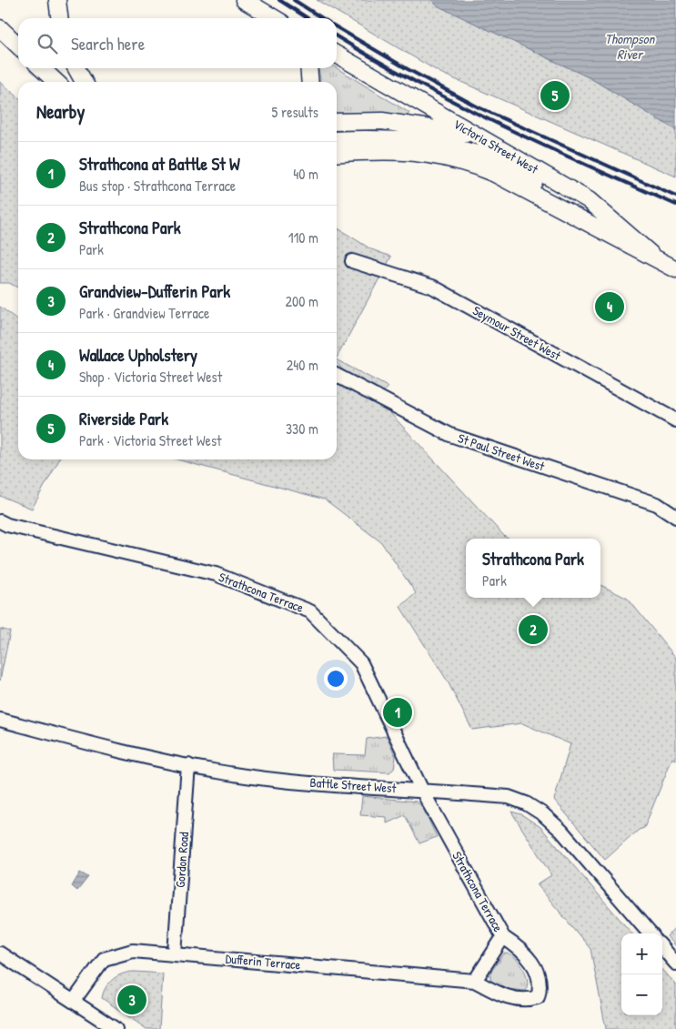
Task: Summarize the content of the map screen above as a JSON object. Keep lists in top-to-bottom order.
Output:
{
  "streets": {
    "main road": ["Victoria Street West"],
    "street": [
      "Seymour Street West",
      "St Paul Street West",
      "Strathcona Terrace",
      "Battle Street West",
      "Gordon Road",
      "Dufferin Terrace"
    ]
  },
  "crossings": [
    ["Strathcona Terrace", "Battle Street West"],
    ["Strathcona Terrace", "Dufferin Terrace"],
    ["Battle Street West", "Gordon Road"],
    ["Gordon Road", "Dufferin Terrace"]
  ],
  "water": ["Thompson River"],
  "page": {
    "search": "Search here",
    "pins": [
      "5",
      "4",
      "2",
      "1",
      "3"
    ],
    "heading": ["Nearby", "5 results"],
    "list": [
      {
        "mark": "1",
        "name": "Strathcona at Battle St W",
        "note": "Bus stop · Strathcona Terrace",
        "value": "40 m"
      },
      {
        "mark": "2",
        "name": "Strathcona Park",
        "note": "Park",
        "value": "110 m"
      },
      {
        "mark": "3",
        "name": "Grandview-Dufferin Park",
        "note": "Park · Grandview Terrace",
        "value": "200 m"
      },
      {
        "mark": "4",
        "name": "Wallace Upholstery",
        "note": "Shop · Victoria Street West",
        "value": "240 m"
      },
      {
        "mark": "5",
        "name": "Riverside Park",
        "note": "Park · Victoria Street West",
        "value": "330 m"
      }
    ],
    "popup": ["Strathcona Park", "Park"],
    "map_buttons": ["+", "−"]
  }
}
